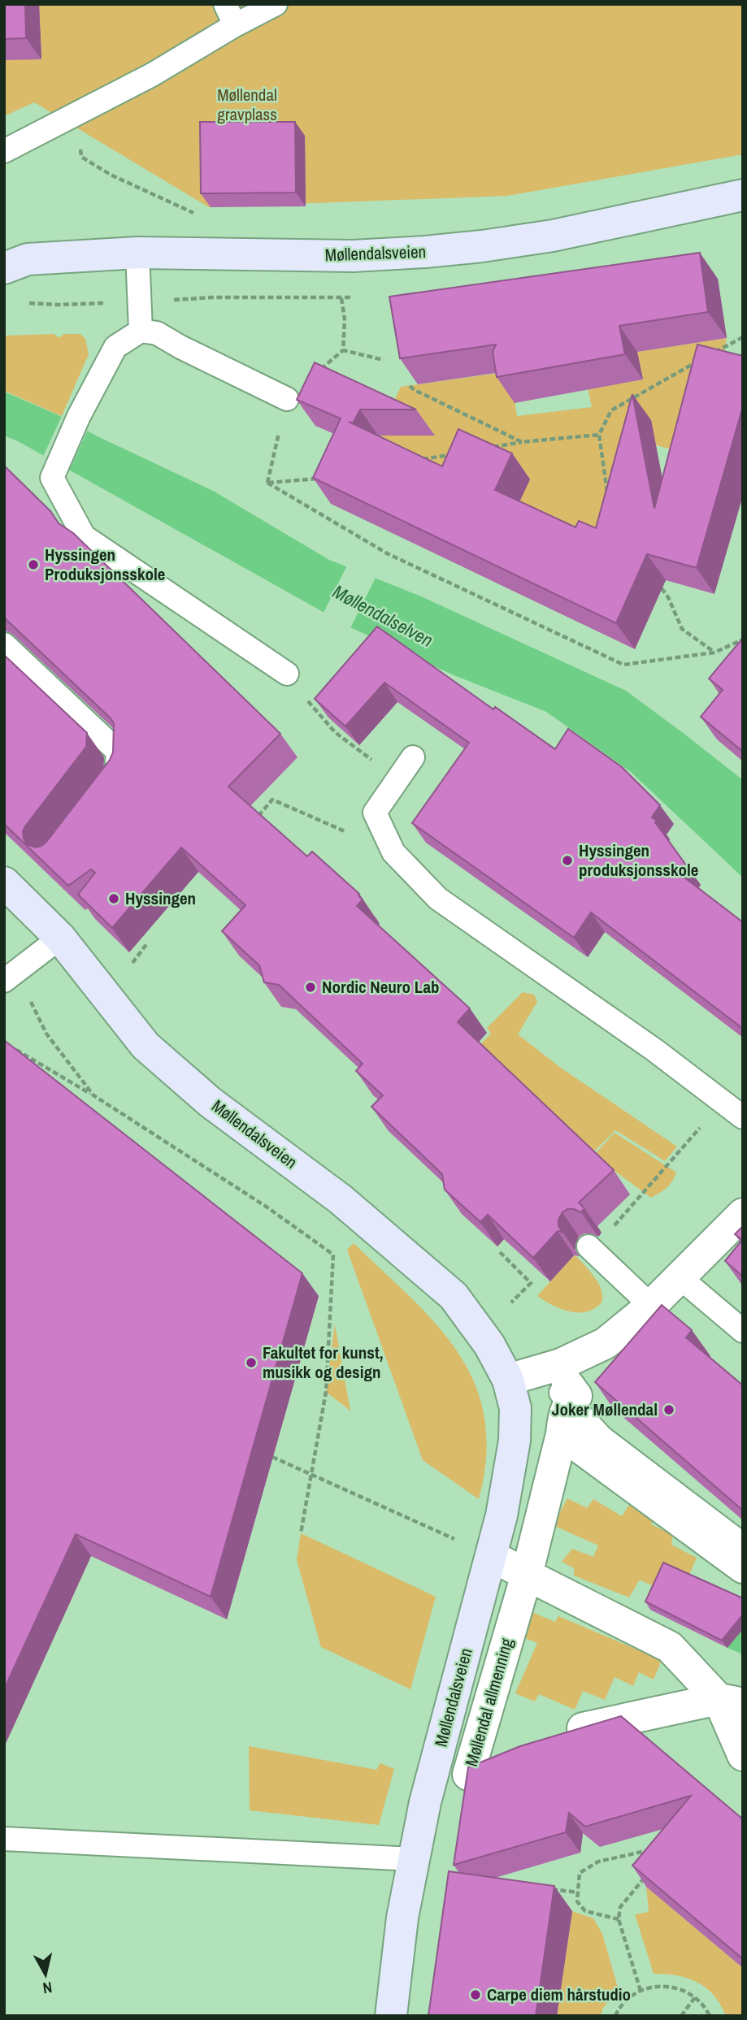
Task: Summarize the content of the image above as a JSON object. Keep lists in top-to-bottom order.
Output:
{
  "streets": {
    "street": ["Møllendalsveien", "Møllendal allmenning"]
  },
  "water": ["Møllendalselven"],
  "parks": ["Møllendal gravplass"],
  "places": [
    "Hyssingen Produksjonsskole",
    "Hyssingen produksjonsskole",
    "Hyssingen",
    "Nordic Neuro Lab",
    "Fakultet for kunst, musikk og design",
    "Joker Møllendal",
    "Carpe diem hårstudio"
  ],
  "north": "bottom"
}
